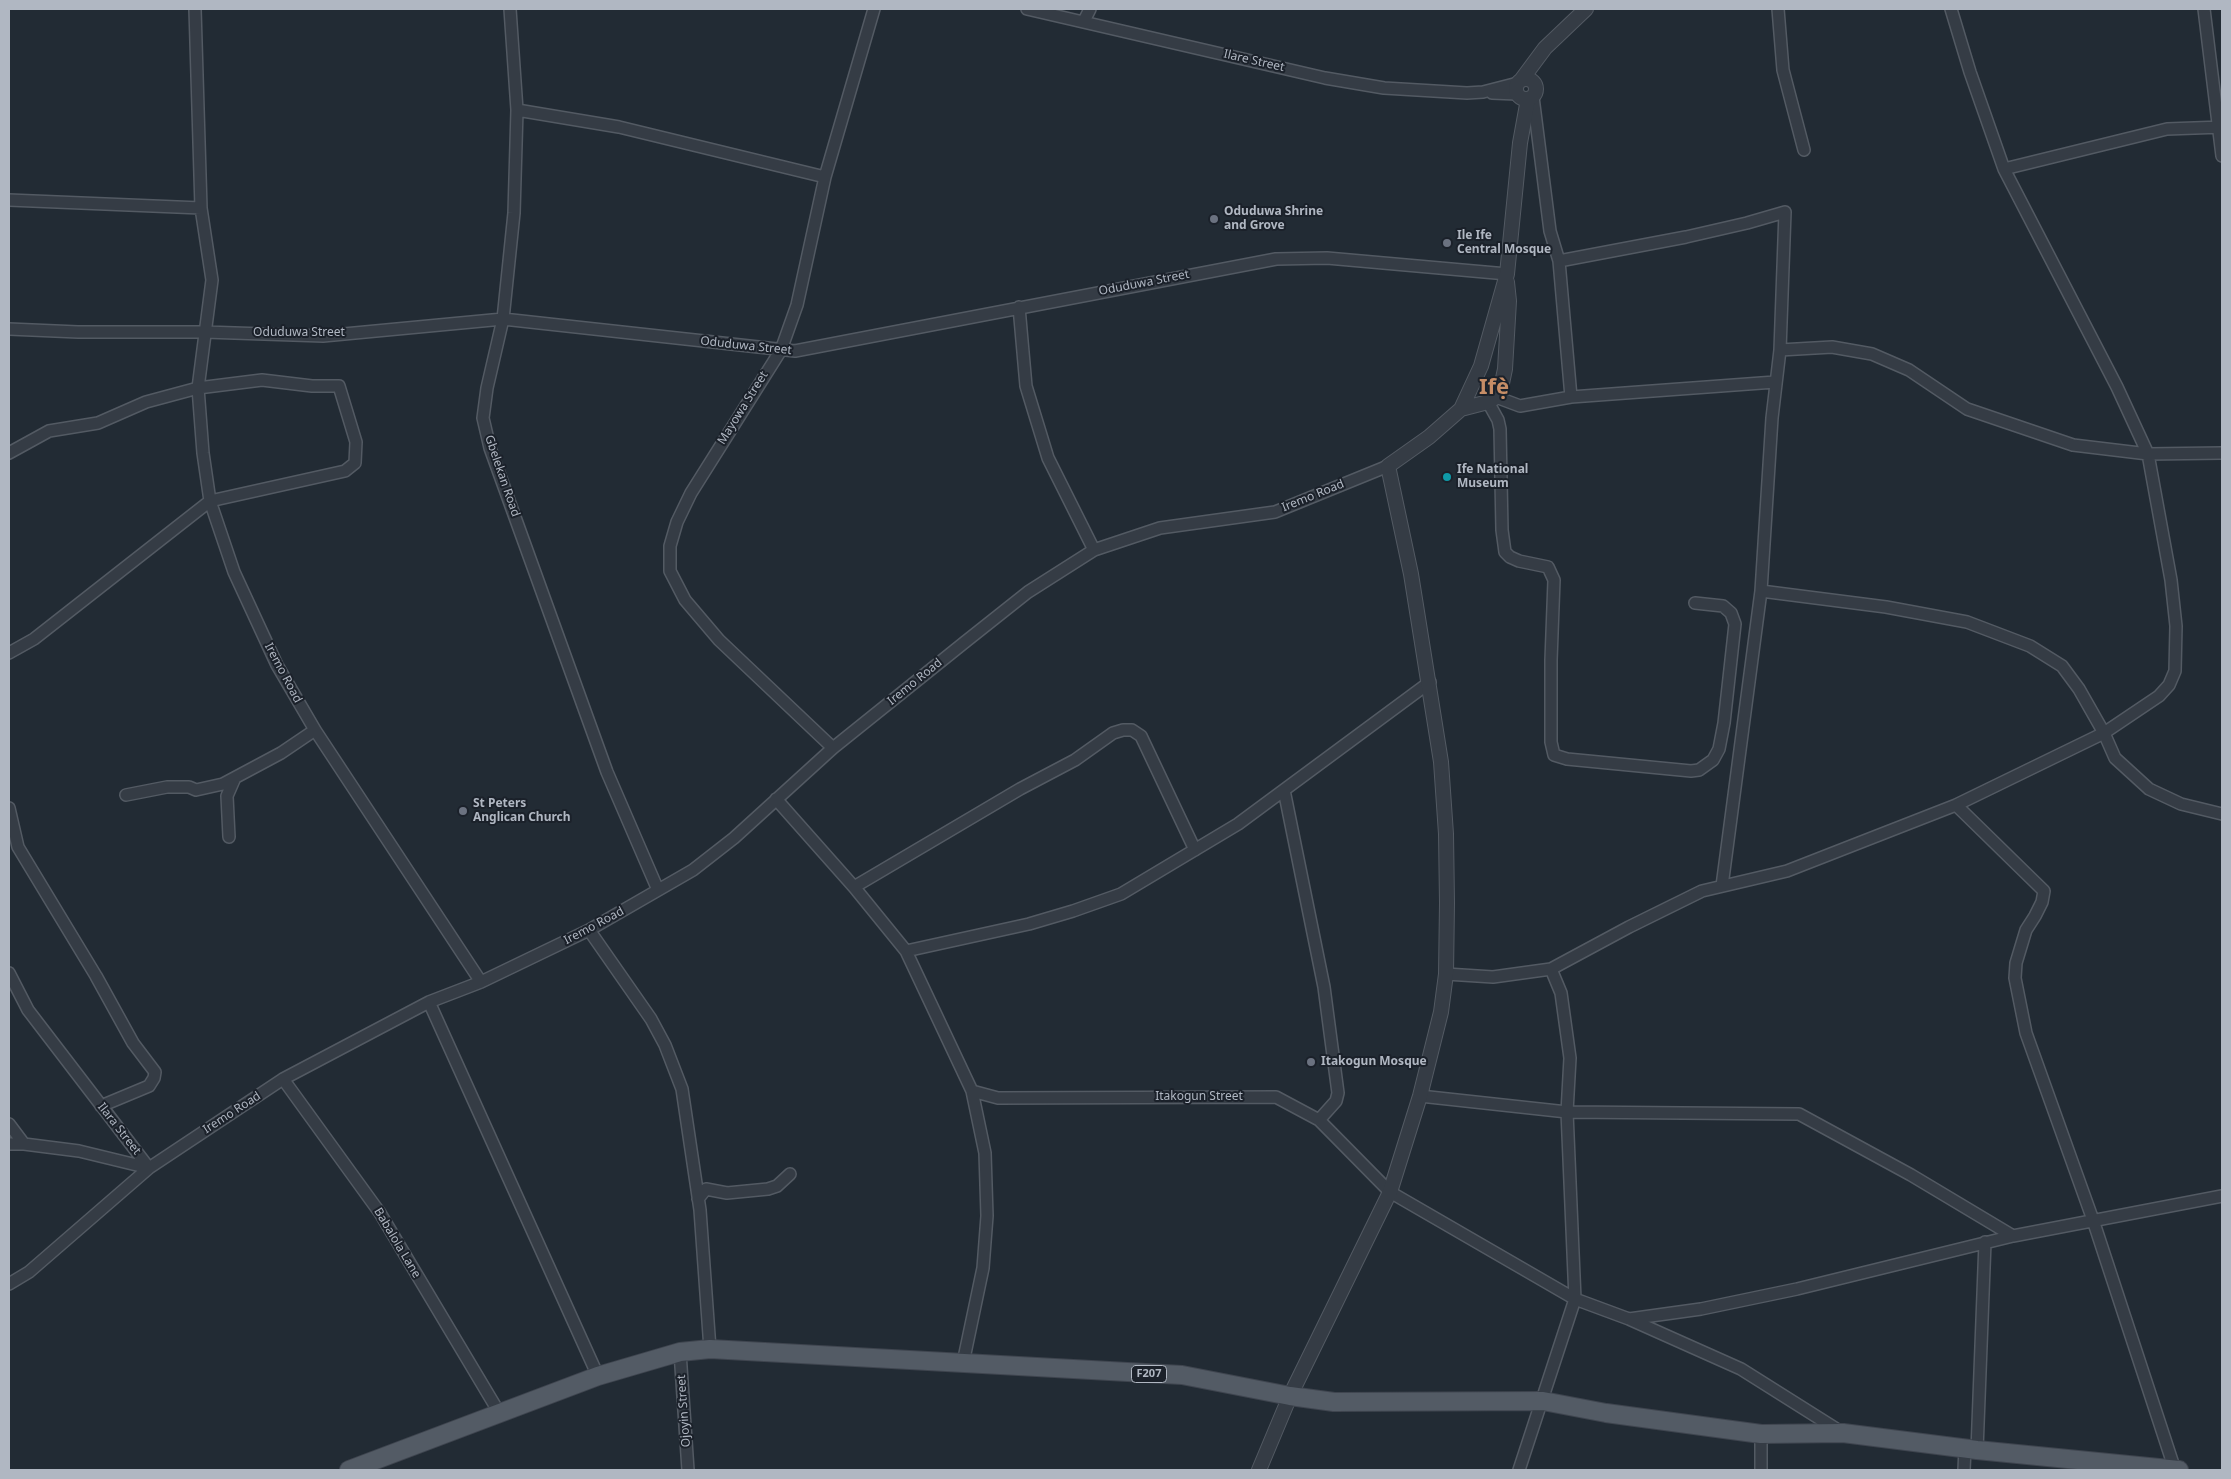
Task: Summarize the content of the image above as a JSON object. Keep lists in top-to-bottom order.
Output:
{
  "streets": {
    "main road": ["F207"],
    "street": [
      "Ilare Street",
      "Oduduwa Street",
      "Mayowa Street",
      "Gbelekan Road",
      "Iremo Road",
      "Itakogun Street",
      "Ilara Street",
      "Babalola Lane",
      "Ojoyin Street"
    ]
  },
  "crossings": [
    ["Oduduwa Street", "Mayowa Street"],
    ["Oduduwa Street", "Gbelekan Road"],
    ["Oduduwa Street", "Iremo Road"],
    ["Mayowa Street", "Iremo Road"],
    ["Gbelekan Road", "Iremo Road"],
    ["Iremo Road", "Ilara Street"],
    ["Iremo Road", "Babalola Lane"],
    ["Itakogun Street", "F207"],
    ["Babalola Lane", "F207"],
    ["F207", "Ojoyin Street"]
  ],
  "districts": ["Ifẹ̀"],
  "places": [
    "Oduduwa Shrine and Grove",
    "Ile Ife Central Mosque",
    "Ife National Museum",
    "St Peters Anglican Church",
    "Itakogun Mosque"
  ]
}
